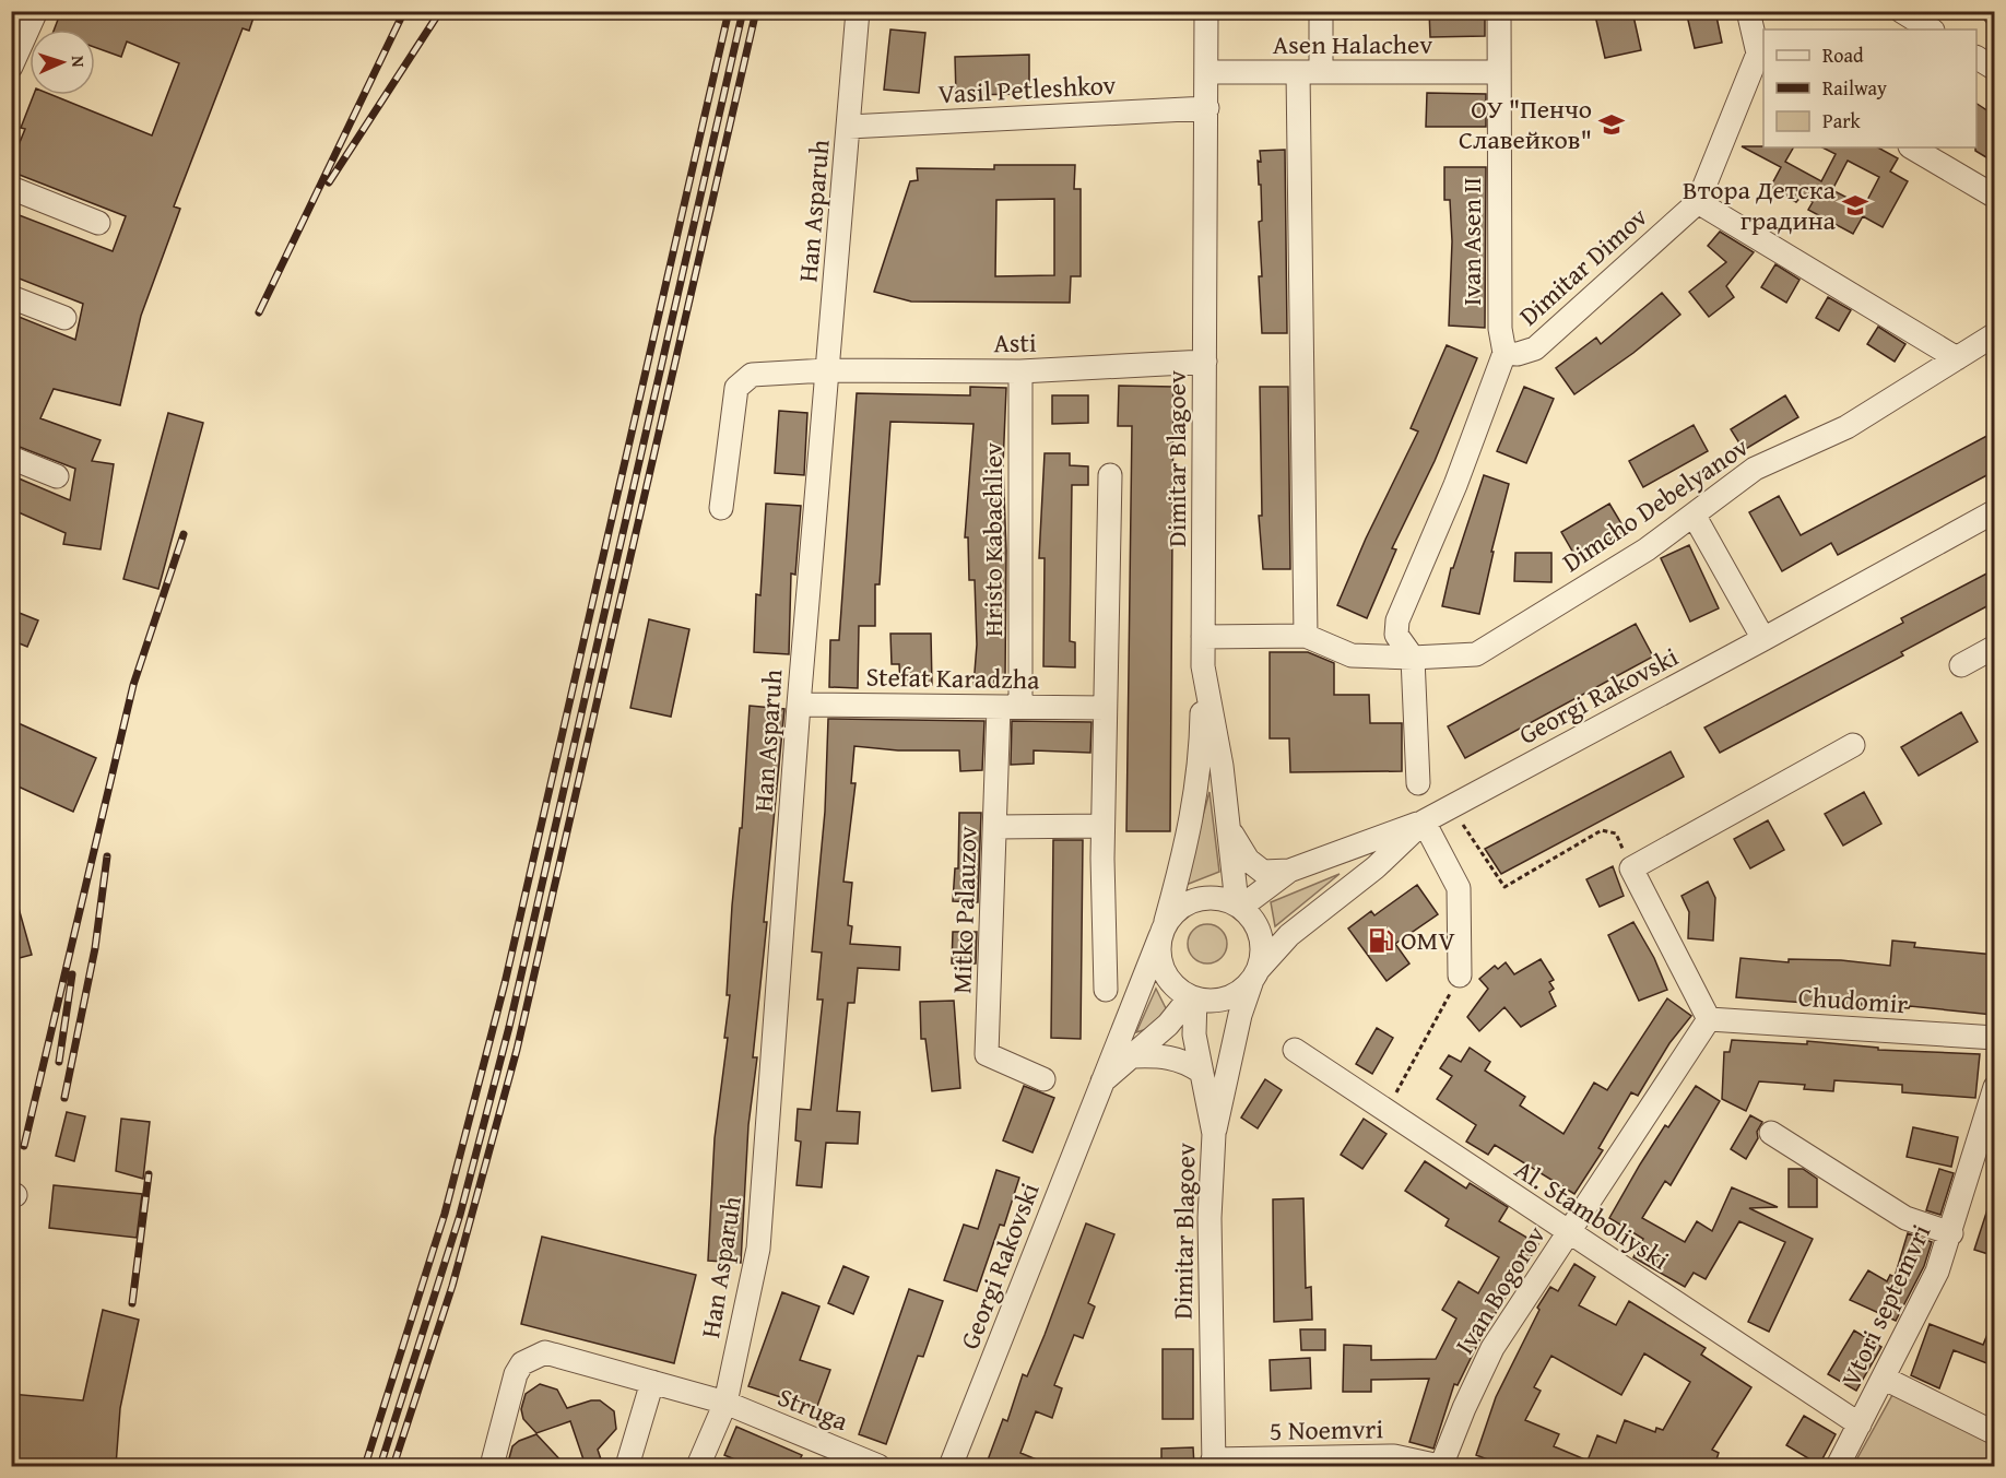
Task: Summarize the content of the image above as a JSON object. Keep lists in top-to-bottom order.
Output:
{
  "streets": {
    "street": [
      "Asen Halachev",
      "Vasil Petleshkov",
      "Han Asparuh",
      "Ivan Asen II",
      "Dimitar Dimov",
      "Asti",
      "Dimitar Blagoev",
      "Dimcho Debelyanov",
      "Hristo Kabachliev",
      "Stefat Karadzha",
      "Georgi Rakovski",
      "Mitko Palauzov",
      "Chudomir",
      "Al. Stamboliyski",
      "Ivan Bogorov",
      "Vtori septemvri",
      "Struga",
      "5 Noemvri"
    ]
  },
  "crossings": [
    ["Asen Halachev", "Ivan Asen II"],
    ["Asen Halachev", "Dimitar Blagoev"],
    ["Vasil Petleshkov", "Han Asparuh"],
    ["Vasil Petleshkov", "Dimitar Blagoev"],
    ["Han Asparuh", "Asti"],
    ["Han Asparuh", "Stefat Karadzha"],
    ["Han Asparuh", "Struga"],
    ["Ivan Asen II", "Dimitar Dimov"],
    ["Dimitar Dimov", "Dimcho Debelyanov"],
    ["Asti", "Dimitar Blagoev"],
    ["Asti", "Hristo Kabachliev"],
    ["Dimitar Blagoev", "Georgi Rakovski"],
    ["Dimitar Blagoev", "5 Noemvri"],
    ["Hristo Kabachliev", "Stefat Karadzha"],
    ["Hristo Kabachliev", "Mitko Palauzov"],
    ["Stefat Karadzha", "Mitko Palauzov"],
    ["Chudomir", "Ivan Bogorov"],
    ["Al. Stamboliyski", "Ivan Bogorov"],
    ["Al. Stamboliyski", "Vtori septemvri"],
    ["Ivan Bogorov", "5 Noemvri"]
  ],
  "places": {
    "school or university": ["ОУ \"Пенчо Славейков\"", "Втора Детска градина"],
    "fuel station": ["OMV"]
  },
  "legend": ["Road", "Railway", "Park"],
  "north": "right"
}
